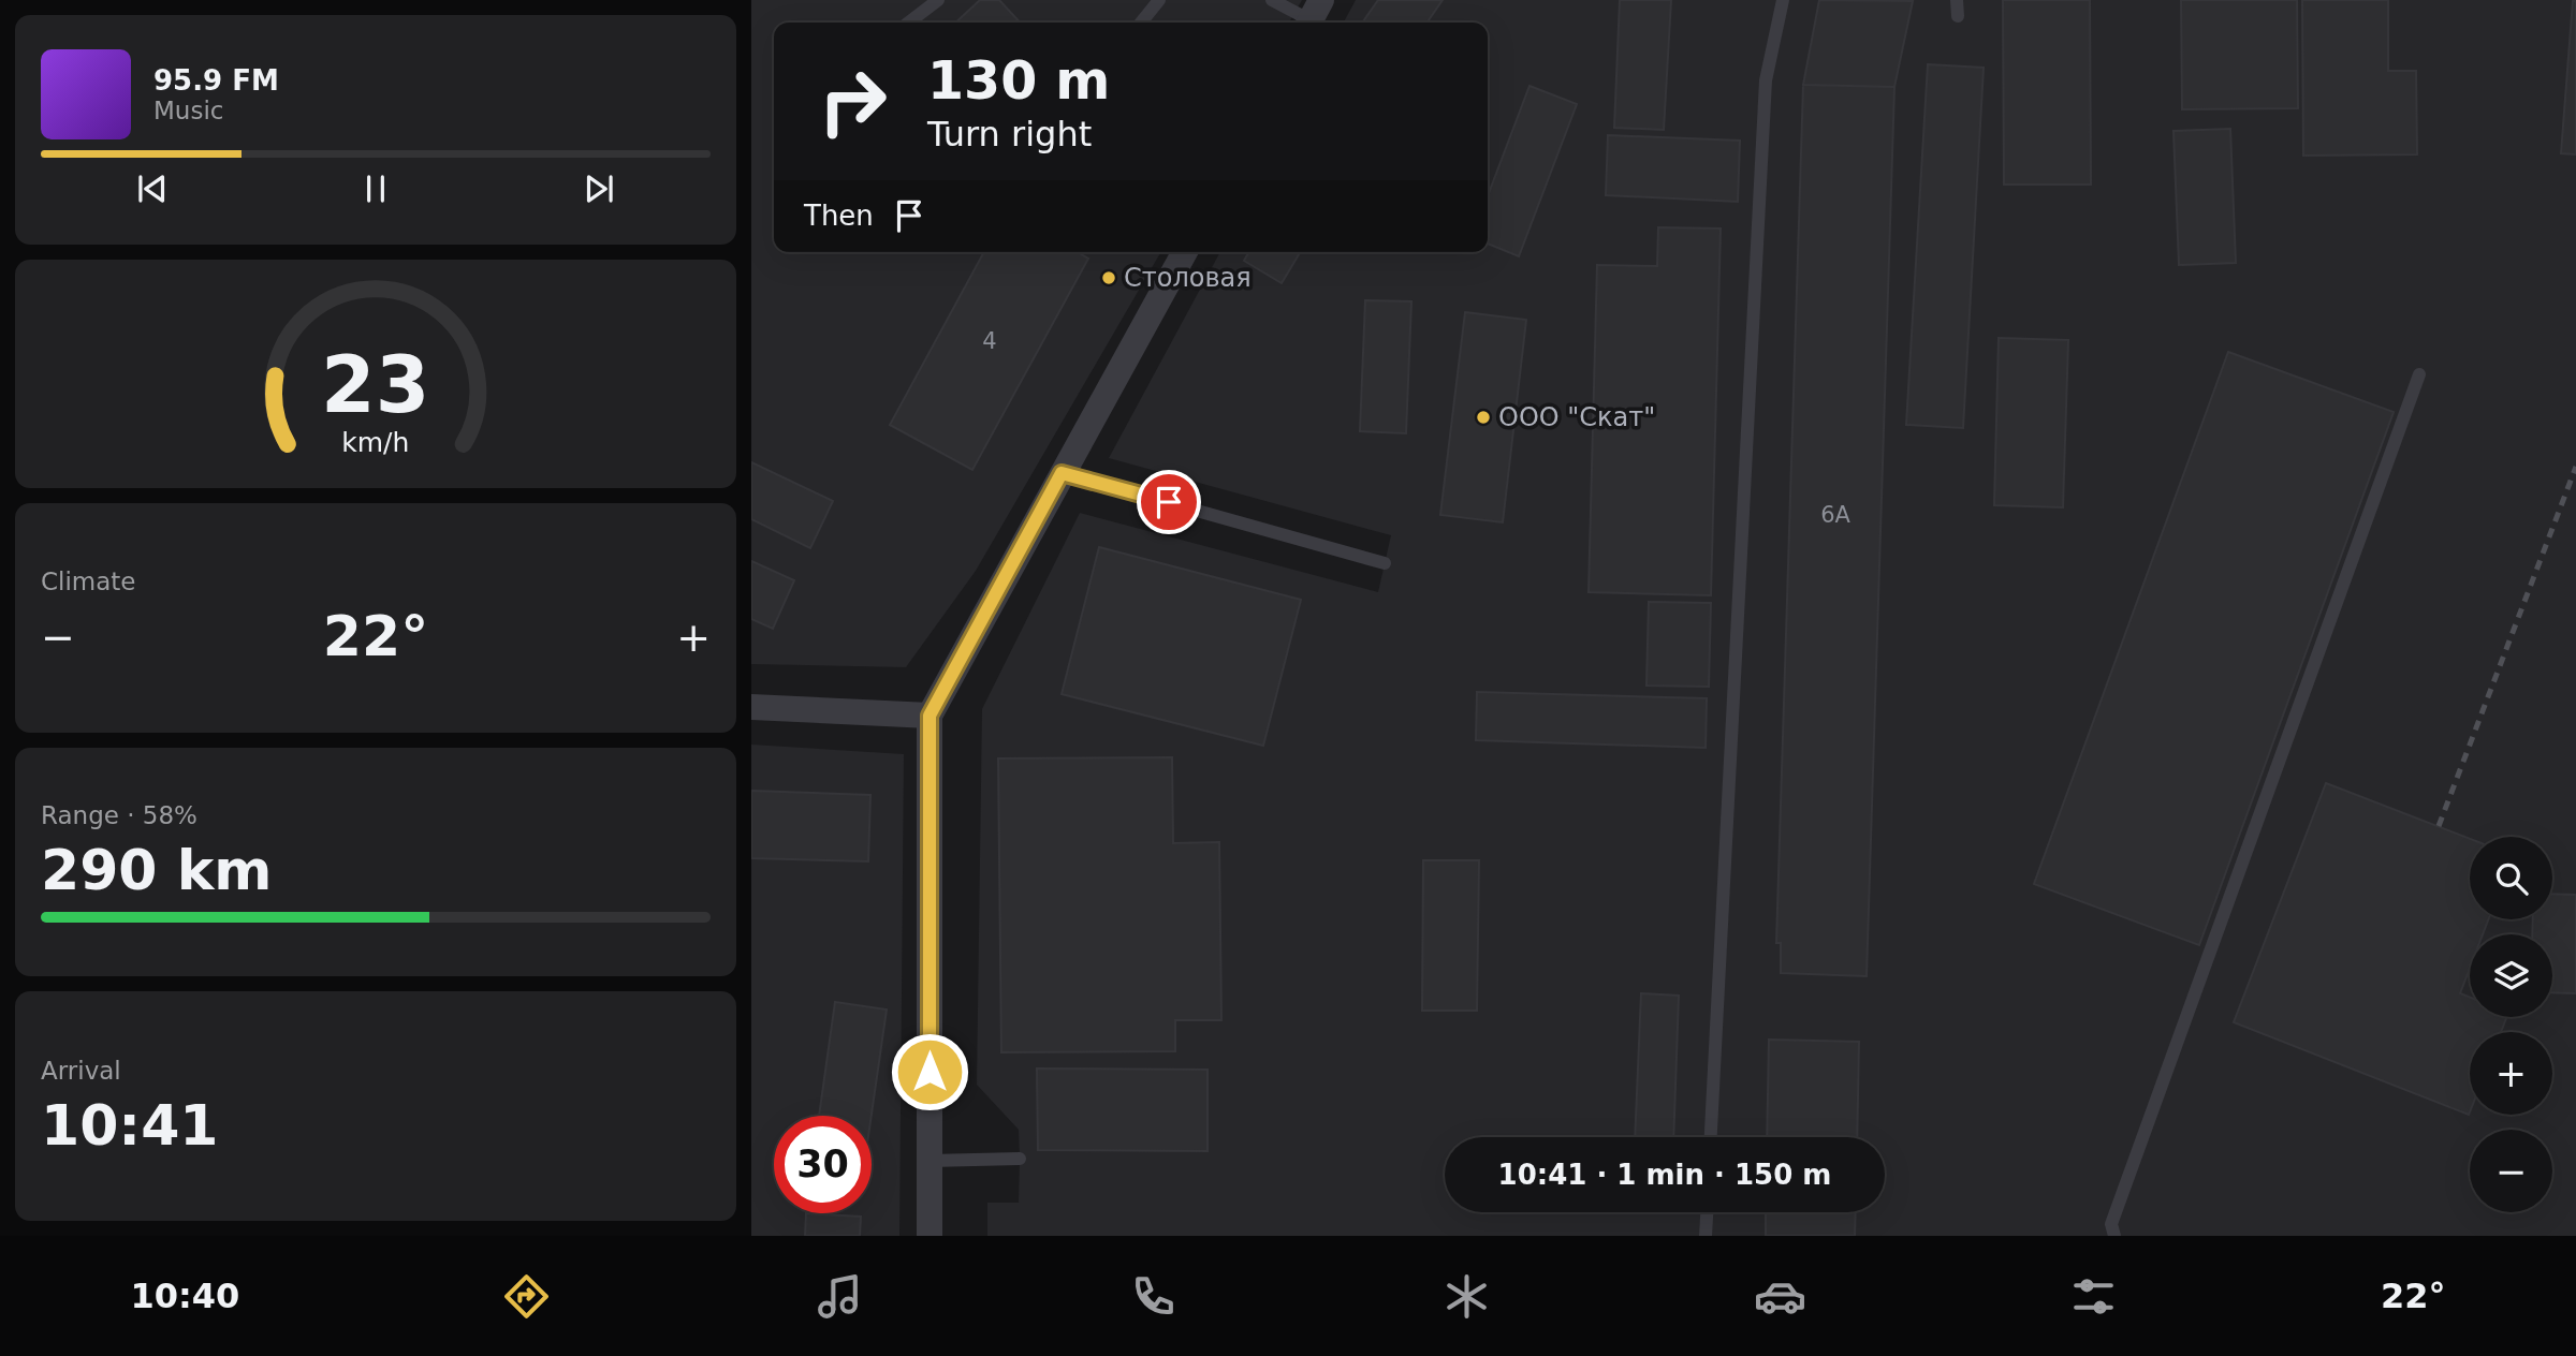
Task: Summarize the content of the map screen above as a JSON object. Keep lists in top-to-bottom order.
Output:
{
  "places": ["Столовая", "ООО \"Скат\""],
  "house_numbers": ["4", "6А"],
  "page": {
    "turn": ["130 m", "Turn right"],
    "song": ["95.9 FM", "Music"],
    "then": "Then",
    "tile": [
      "Climate",
      ["Range · 58%", "290 km"],
      ["Arrival", "10:41"]
    ],
    "heat": ["−", "22°", "+"],
    "map_buttons": ["+", "−"],
    "limit": "30",
    "trip": "10:41 · 1 min · 150 m",
    "tabs": ["10:40", "22°"],
    "gauge": ["23", "km/h"]
  }
}
